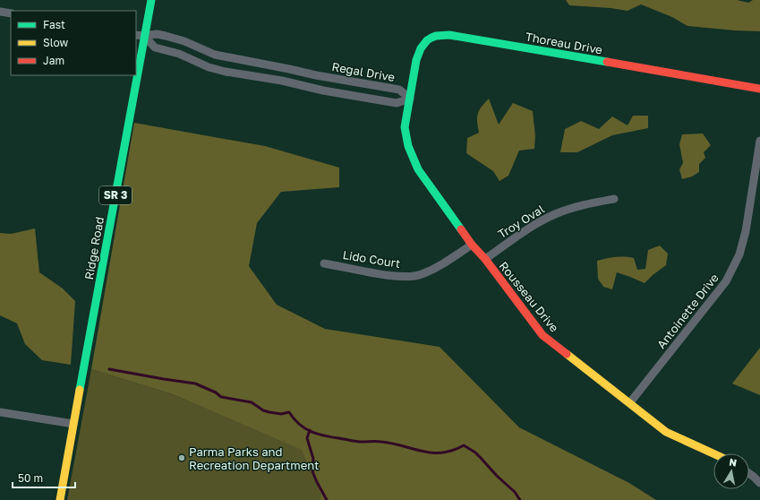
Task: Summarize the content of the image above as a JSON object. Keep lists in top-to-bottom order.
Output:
{
  "streets": {
    "street": [
      "Thoreau Drive",
      "Regal Drive",
      "SR 3",
      "Troy Oval",
      "Ridge Road",
      "Lido Court",
      "Rousseau Drive",
      "Antoinette Drive"
    ]
  },
  "crossings": [
    ["Thoreau Drive", "Regal Drive"],
    ["Thoreau Drive", "Rousseau Drive"],
    ["Regal Drive", "Ridge Road"],
    ["Regal Drive", "Rousseau Drive"],
    ["Troy Oval", "Rousseau Drive"],
    ["Lido Court", "Rousseau Drive"],
    ["Rousseau Drive", "Antoinette Drive"]
  ],
  "places": ["Parma Parks and Recreation Department"],
  "legend": ["Fast", "Slow", "Jam"],
  "scale_bar": "50 m",
  "north": "top"
}
